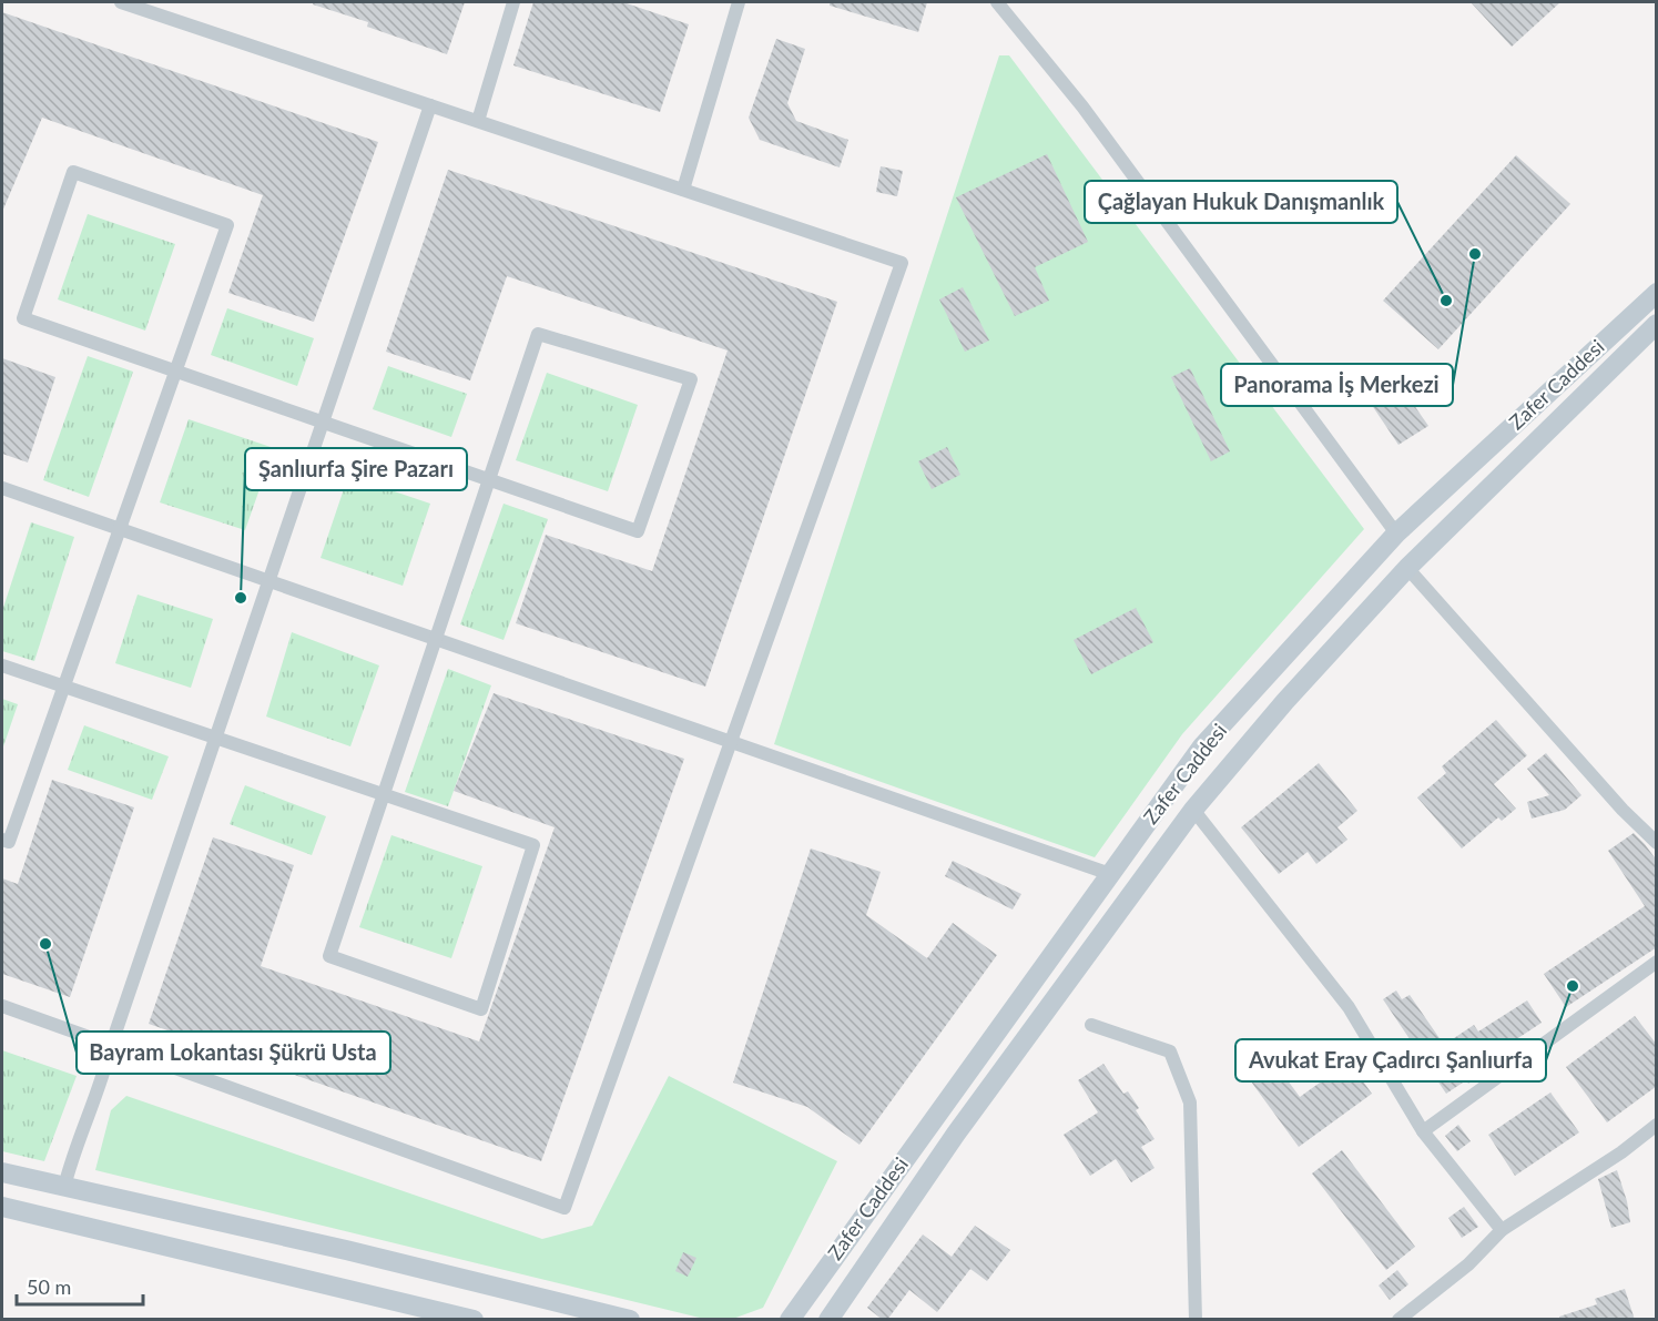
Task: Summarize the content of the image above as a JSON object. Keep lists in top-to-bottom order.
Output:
{
  "streets": {
    "main road": ["Zafer Caddesi"]
  },
  "places": [
    "Panorama İş Merkezi",
    "Çağlayan Hukuk Danışmanlık",
    "Şanlıurfa Şire Pazarı",
    "Bayram Lokantası Şükrü Usta",
    "Avukat Eray Çadırcı Şanlıurfa"
  ],
  "scale_bar": "50 m"
}
